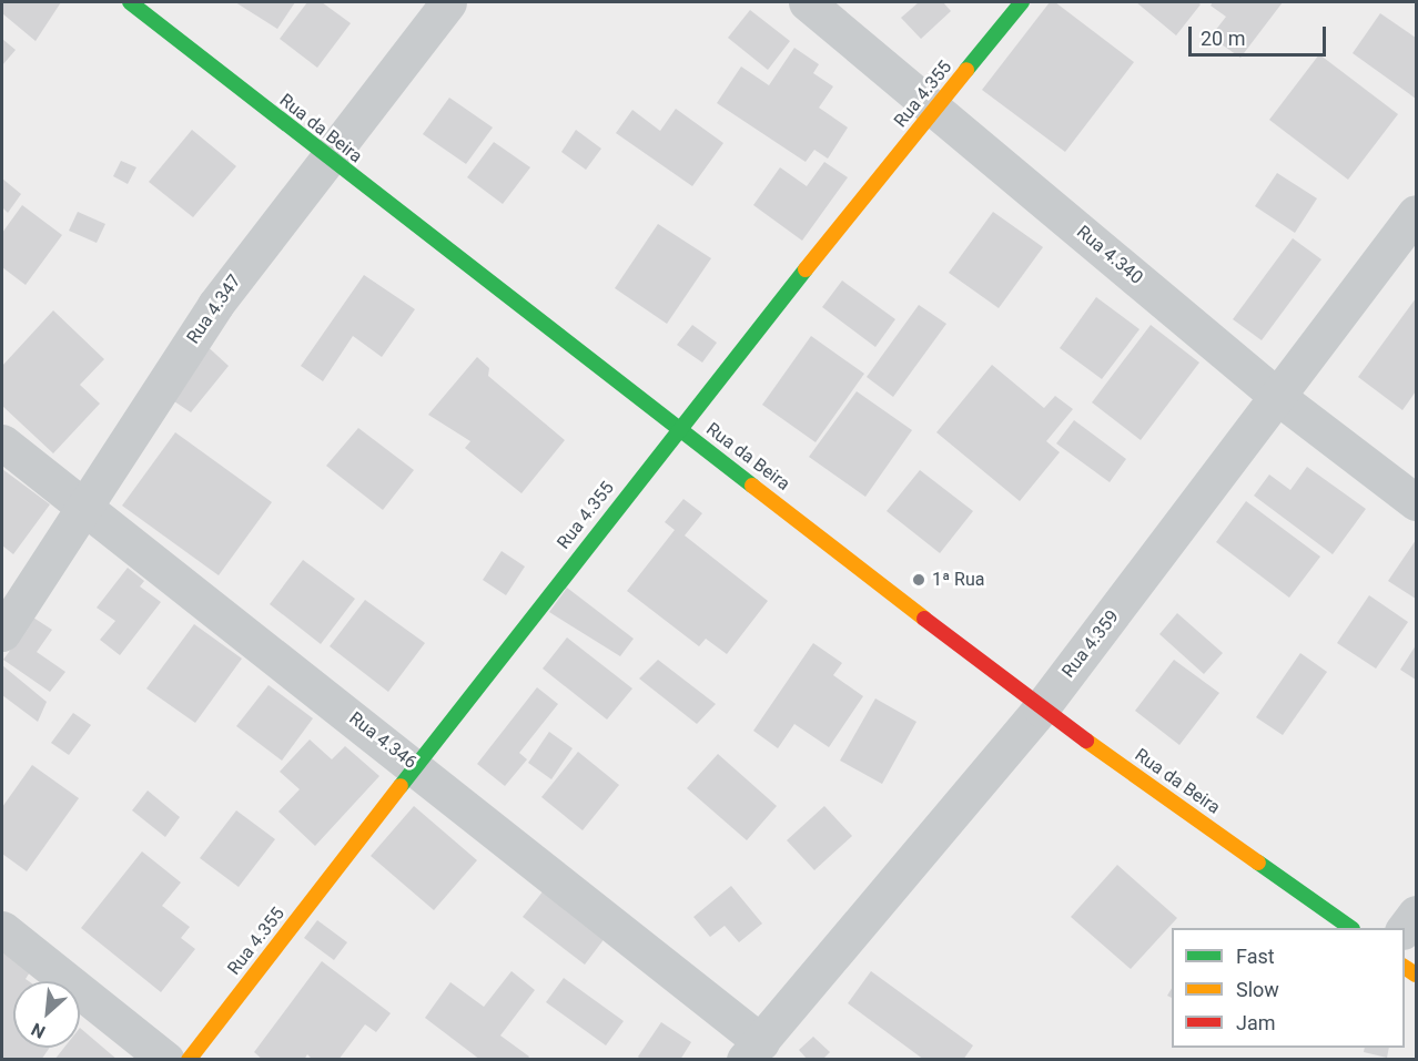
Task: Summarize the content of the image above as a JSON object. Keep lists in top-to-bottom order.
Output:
{
  "streets": {
    "main road": ["Rua 4.355", "Rua da Beira"],
    "street": [
      "Rua 4.340",
      "Rua 4.347",
      "Rua 4.359",
      "Rua 4.346"
    ]
  },
  "crossings": [
    ["Rua 4.355", "Rua da Beira"],
    ["Rua 4.355", "Rua 4.340"],
    ["Rua 4.355", "Rua 4.346"],
    ["Rua da Beira", "Rua 4.347"],
    ["Rua da Beira", "Rua 4.359"],
    ["Rua 4.340", "Rua 4.359"],
    ["Rua 4.347", "Rua 4.346"],
    ["Rua 4.359", "Rua 4.346"]
  ],
  "places": ["1ª Rua"],
  "legend": ["Fast", "Slow", "Jam"],
  "scale_bar": "20 m",
  "north": "bottom left"
}
